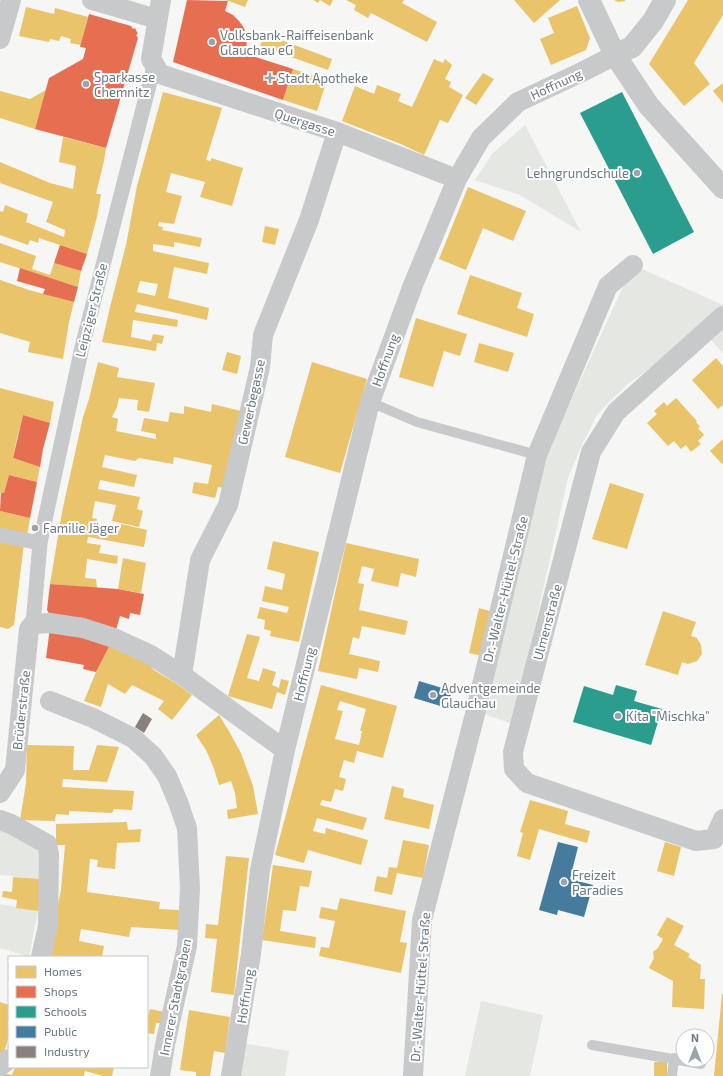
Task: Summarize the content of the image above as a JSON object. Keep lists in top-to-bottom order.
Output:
{
  "streets": {
    "street": [
      "Hoffnung",
      "Quergasse",
      "Leipziger Straße",
      "Gewerbegasse",
      "Dr.-Walter-Hüttel-Straße",
      "Ulmenstraße",
      "Brüderstraße",
      "Innerer Stadtgraben"
    ]
  },
  "crossings": [
    ["Hoffnung", "Quergasse"],
    ["Quergasse", "Leipziger Straße"],
    ["Quergasse", "Gewerbegasse"],
    ["Leipziger Straße", "Brüderstraße"]
  ],
  "places": {
    "other": [
      "Volksbank-Raiffeisenbank Glauchau eG",
      "Sparkasse Chemnitz",
      "Lehngrundschule",
      "Familie Jäger",
      "Adventgemeinde Glauchau",
      "Kita \"Mischka\"",
      "Freizeit Paradies"
    ],
    "health": ["Stadt Apotheke"]
  },
  "legend": [
    "Homes",
    "Shops",
    "Schools",
    "Public",
    "Industry"
  ],
  "north": "top"
}
